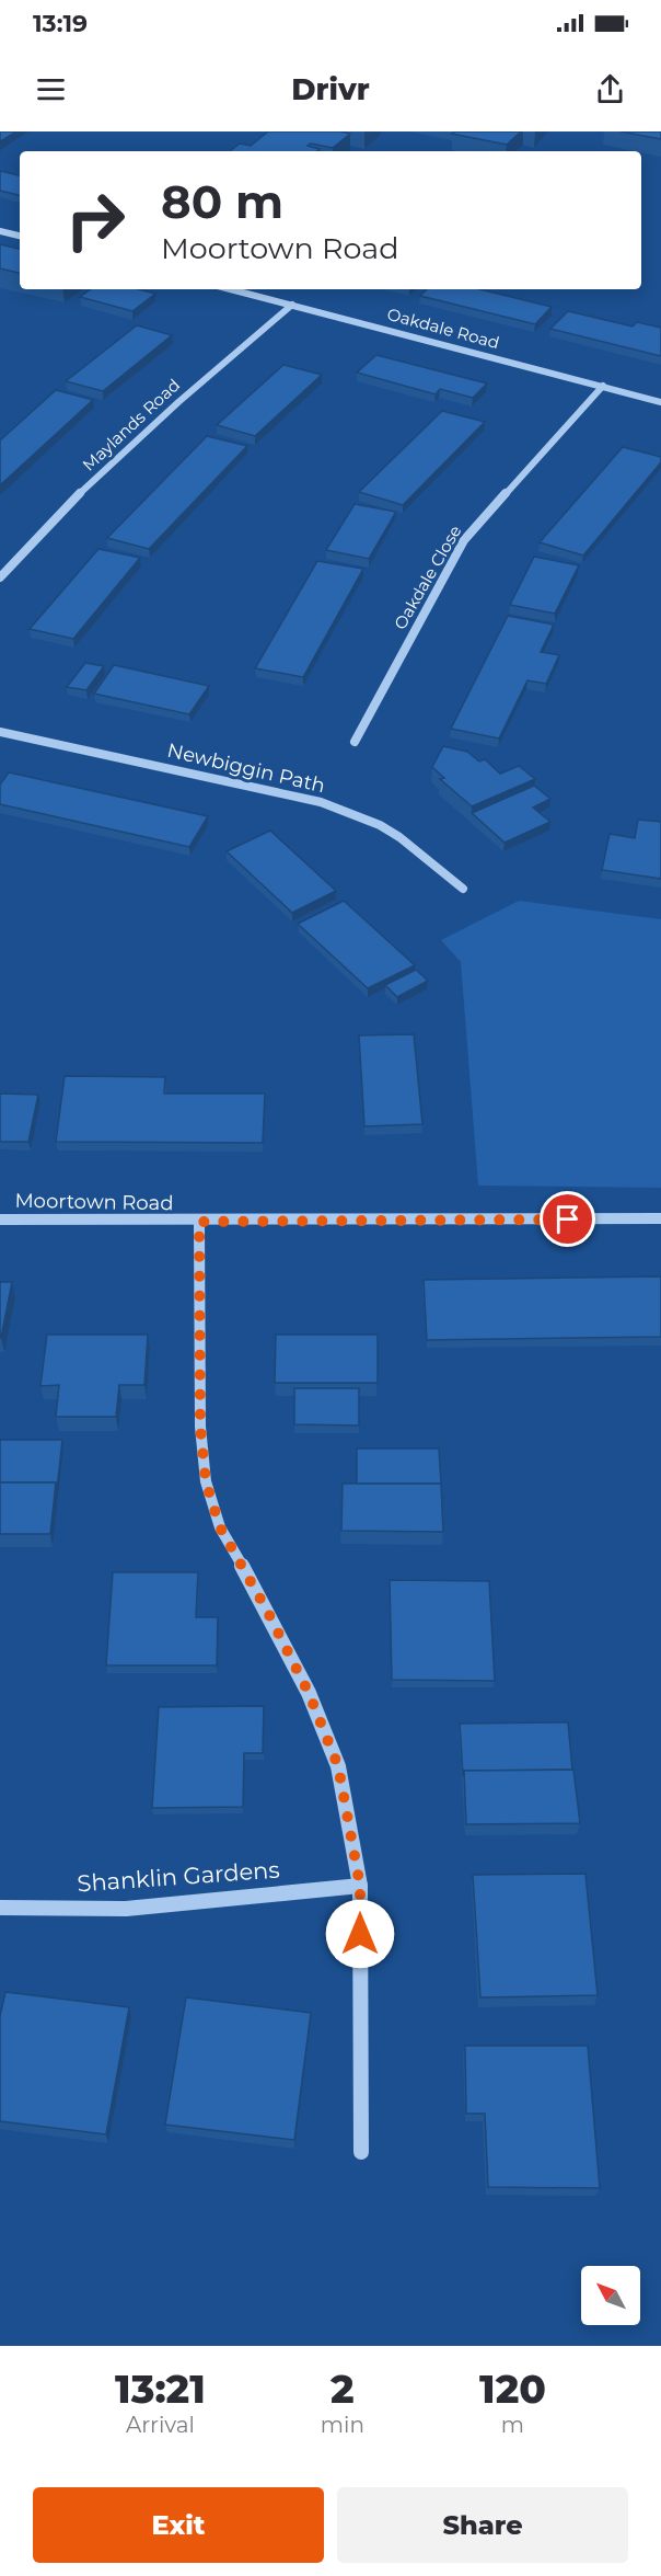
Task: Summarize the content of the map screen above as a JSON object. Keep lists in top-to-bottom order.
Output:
{
  "streets": {
    "street": [
      "Oakdale Road",
      "Maylands Road",
      "Oakdale Close",
      "Newbiggin Path",
      "Moortown Road",
      "Shanklin Gardens"
    ]
  },
  "crossings": [
    ["Oakdale Road", "Maylands Road"],
    ["Oakdale Road", "Oakdale Close"]
  ],
  "north": "top left",
  "page": {
    "status": "13:19",
    "header": "Drivr",
    "turn": ["80 m", "Moortown Road"],
    "eta": [
      "13:21",
      "Arrival",
      "2",
      "min",
      "120",
      "m"
    ],
    "buttons": ["Exit", "Share"]
  }
}
